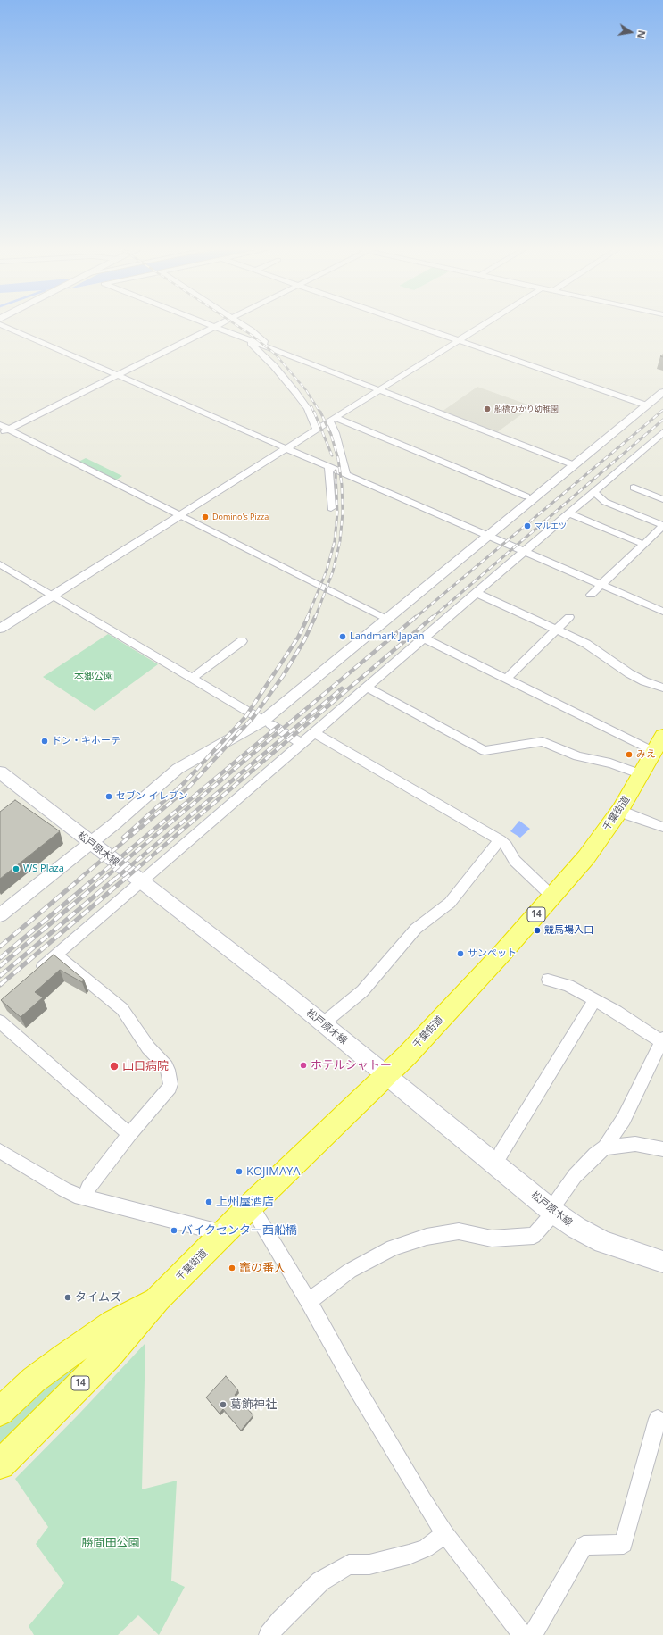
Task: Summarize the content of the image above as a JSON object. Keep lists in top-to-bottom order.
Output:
{
  "streets": {
    "highway": ["千葉街道", "14"],
    "main road": ["松戸原木線"]
  },
  "crossings": [
    ["千葉街道", "松戸原木線"]
  ],
  "parks": ["本郷公園", "勝間田公園"],
  "places": [
    "船橋ひかり幼稚園",
    "Domino's Pizza",
    "マルエツ",
    "Landmark Japan",
    "ドン・キホーテ",
    "みえ",
    "セブン-イレブン",
    "WS Plaza",
    "競馬場入口",
    "サンペット",
    "ホテルシャトー",
    "山口病院",
    "KOJIMAYA",
    "上州屋酒店",
    "バイクセンター西船橋",
    "竈の番人",
    "タイムズ",
    "葛飾神社"
  ],
  "north": "right"
}
